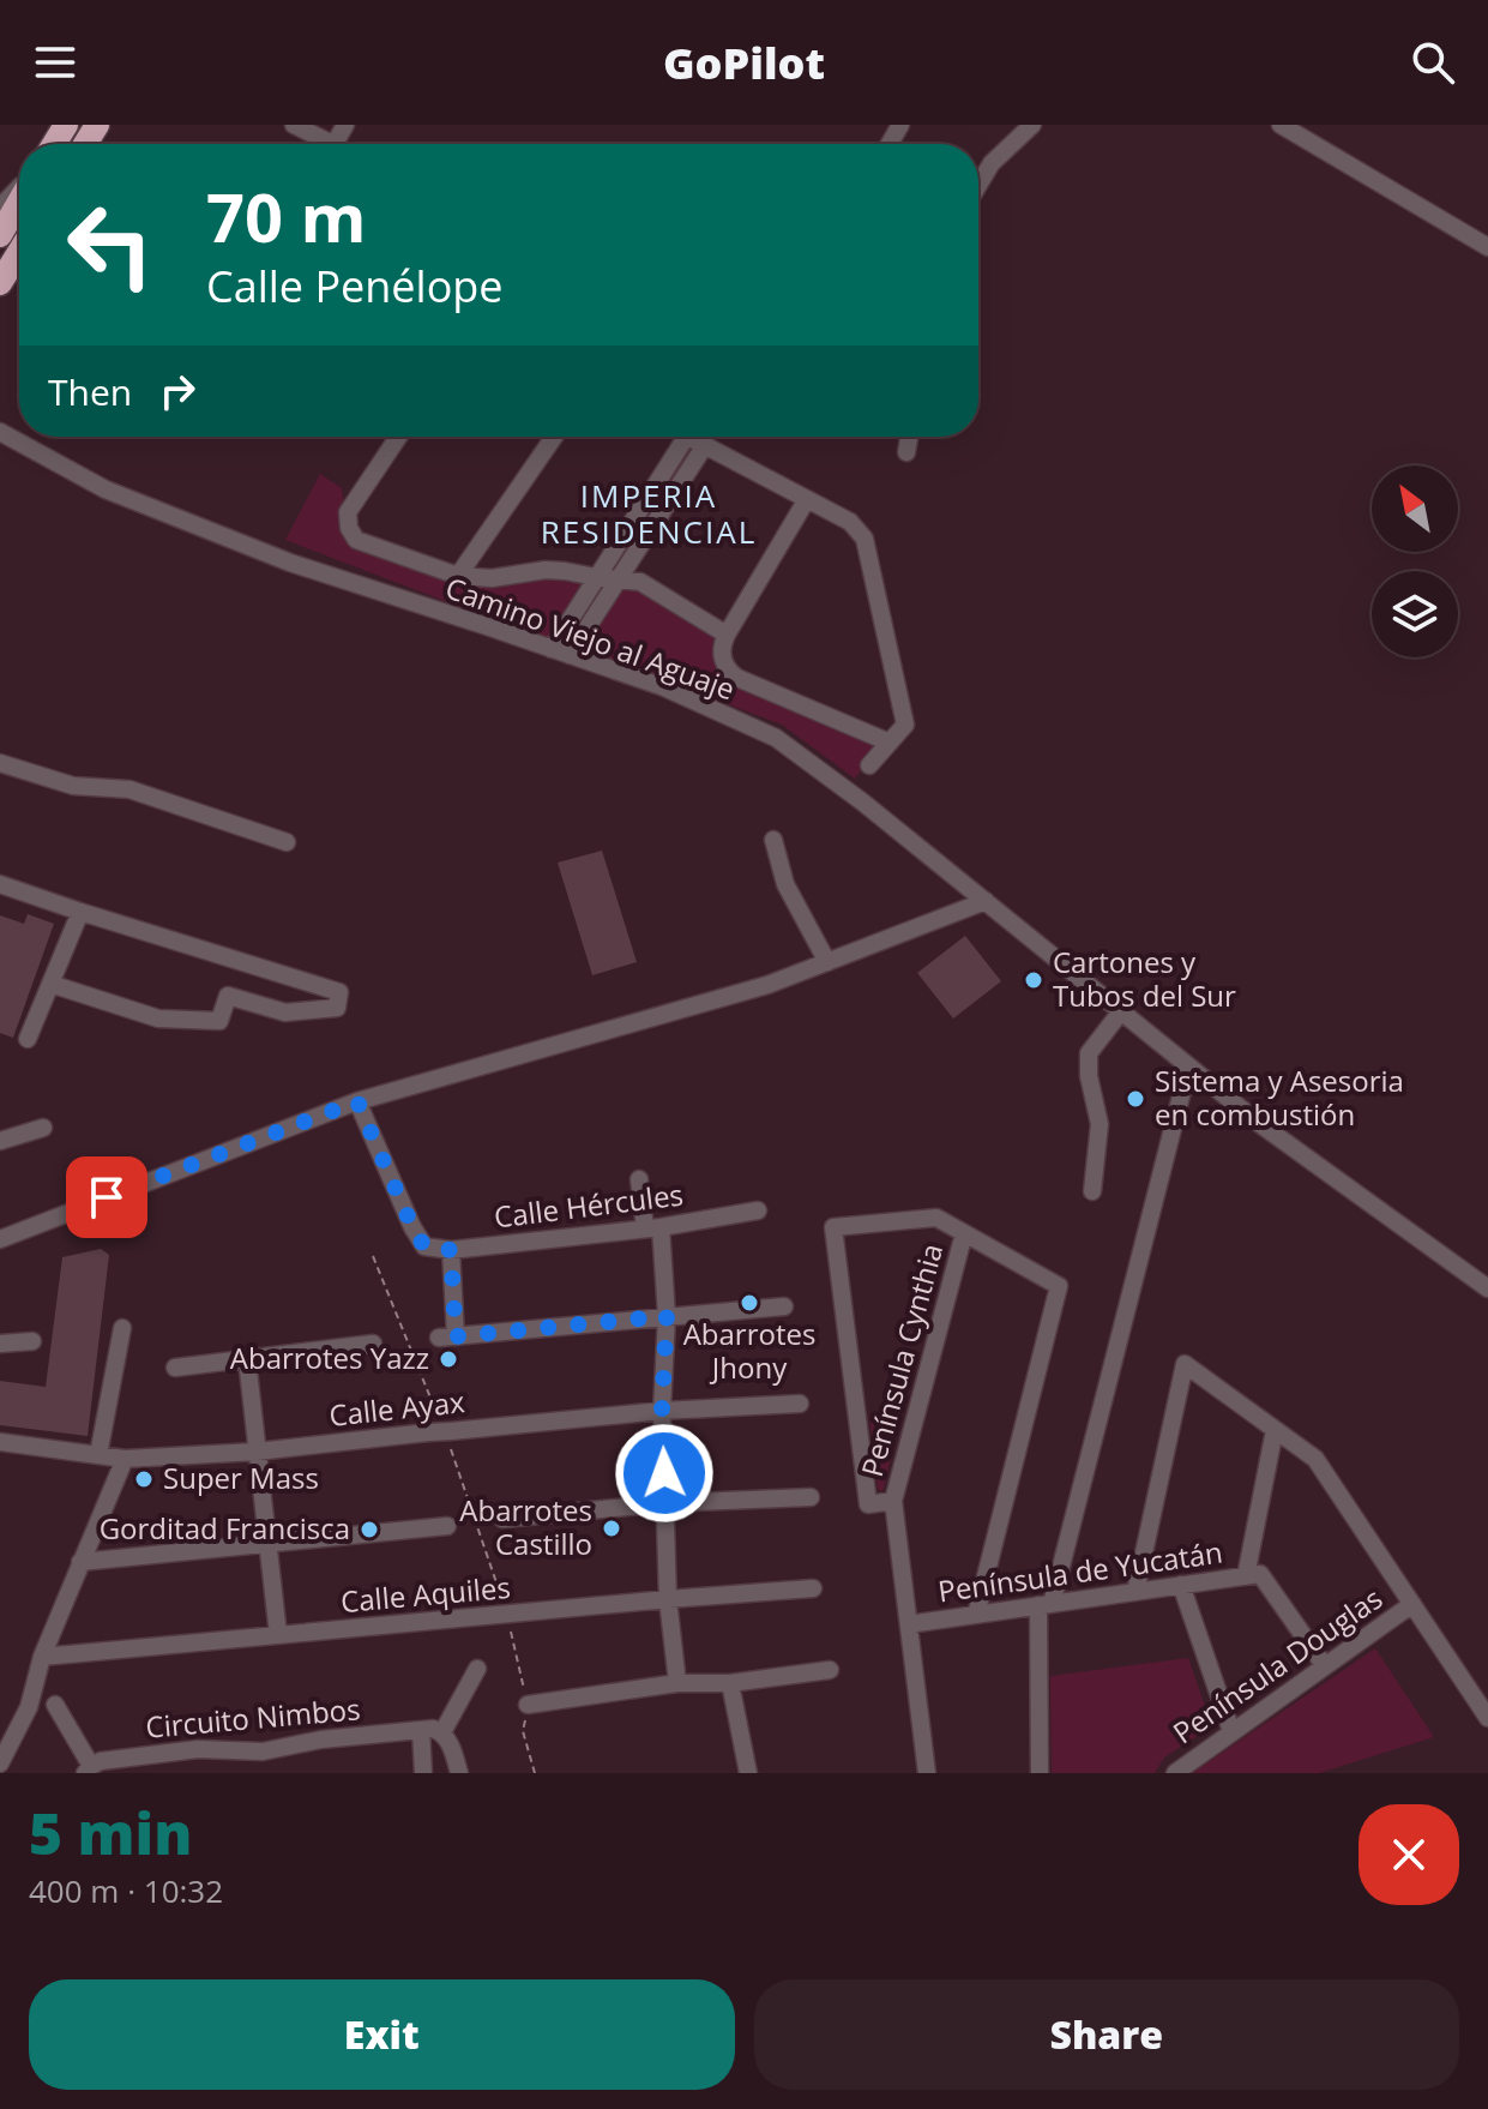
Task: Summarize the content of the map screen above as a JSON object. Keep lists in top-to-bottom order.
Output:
{
  "streets": {
    "street": [
      "Camino Viejo al Aguaje",
      "Calle Hércules",
      "Península Cynthia",
      "Calle Ayax",
      "Península de Yucatán",
      "Calle Aquiles",
      "Península Douglas",
      "Circuito Nimbos"
    ]
  },
  "districts": ["IMPERIA RESIDENCIAL"],
  "places": [
    "Cartones y Tubos del Sur",
    "Sistema y Asesoria en combustión",
    "Abarrotes Jhony",
    "Abarrotes Yazz",
    "Super Mass",
    "Abarrotes Castillo",
    "Gorditad Francisca"
  ],
  "north": "top left",
  "page": {
    "header": "GoPilot",
    "turn": ["70 m", "Calle Penélope"],
    "then": "Then",
    "heading": ["5 min", "400 m · 10:32"],
    "buttons": ["Exit", "Share"]
  }
}
